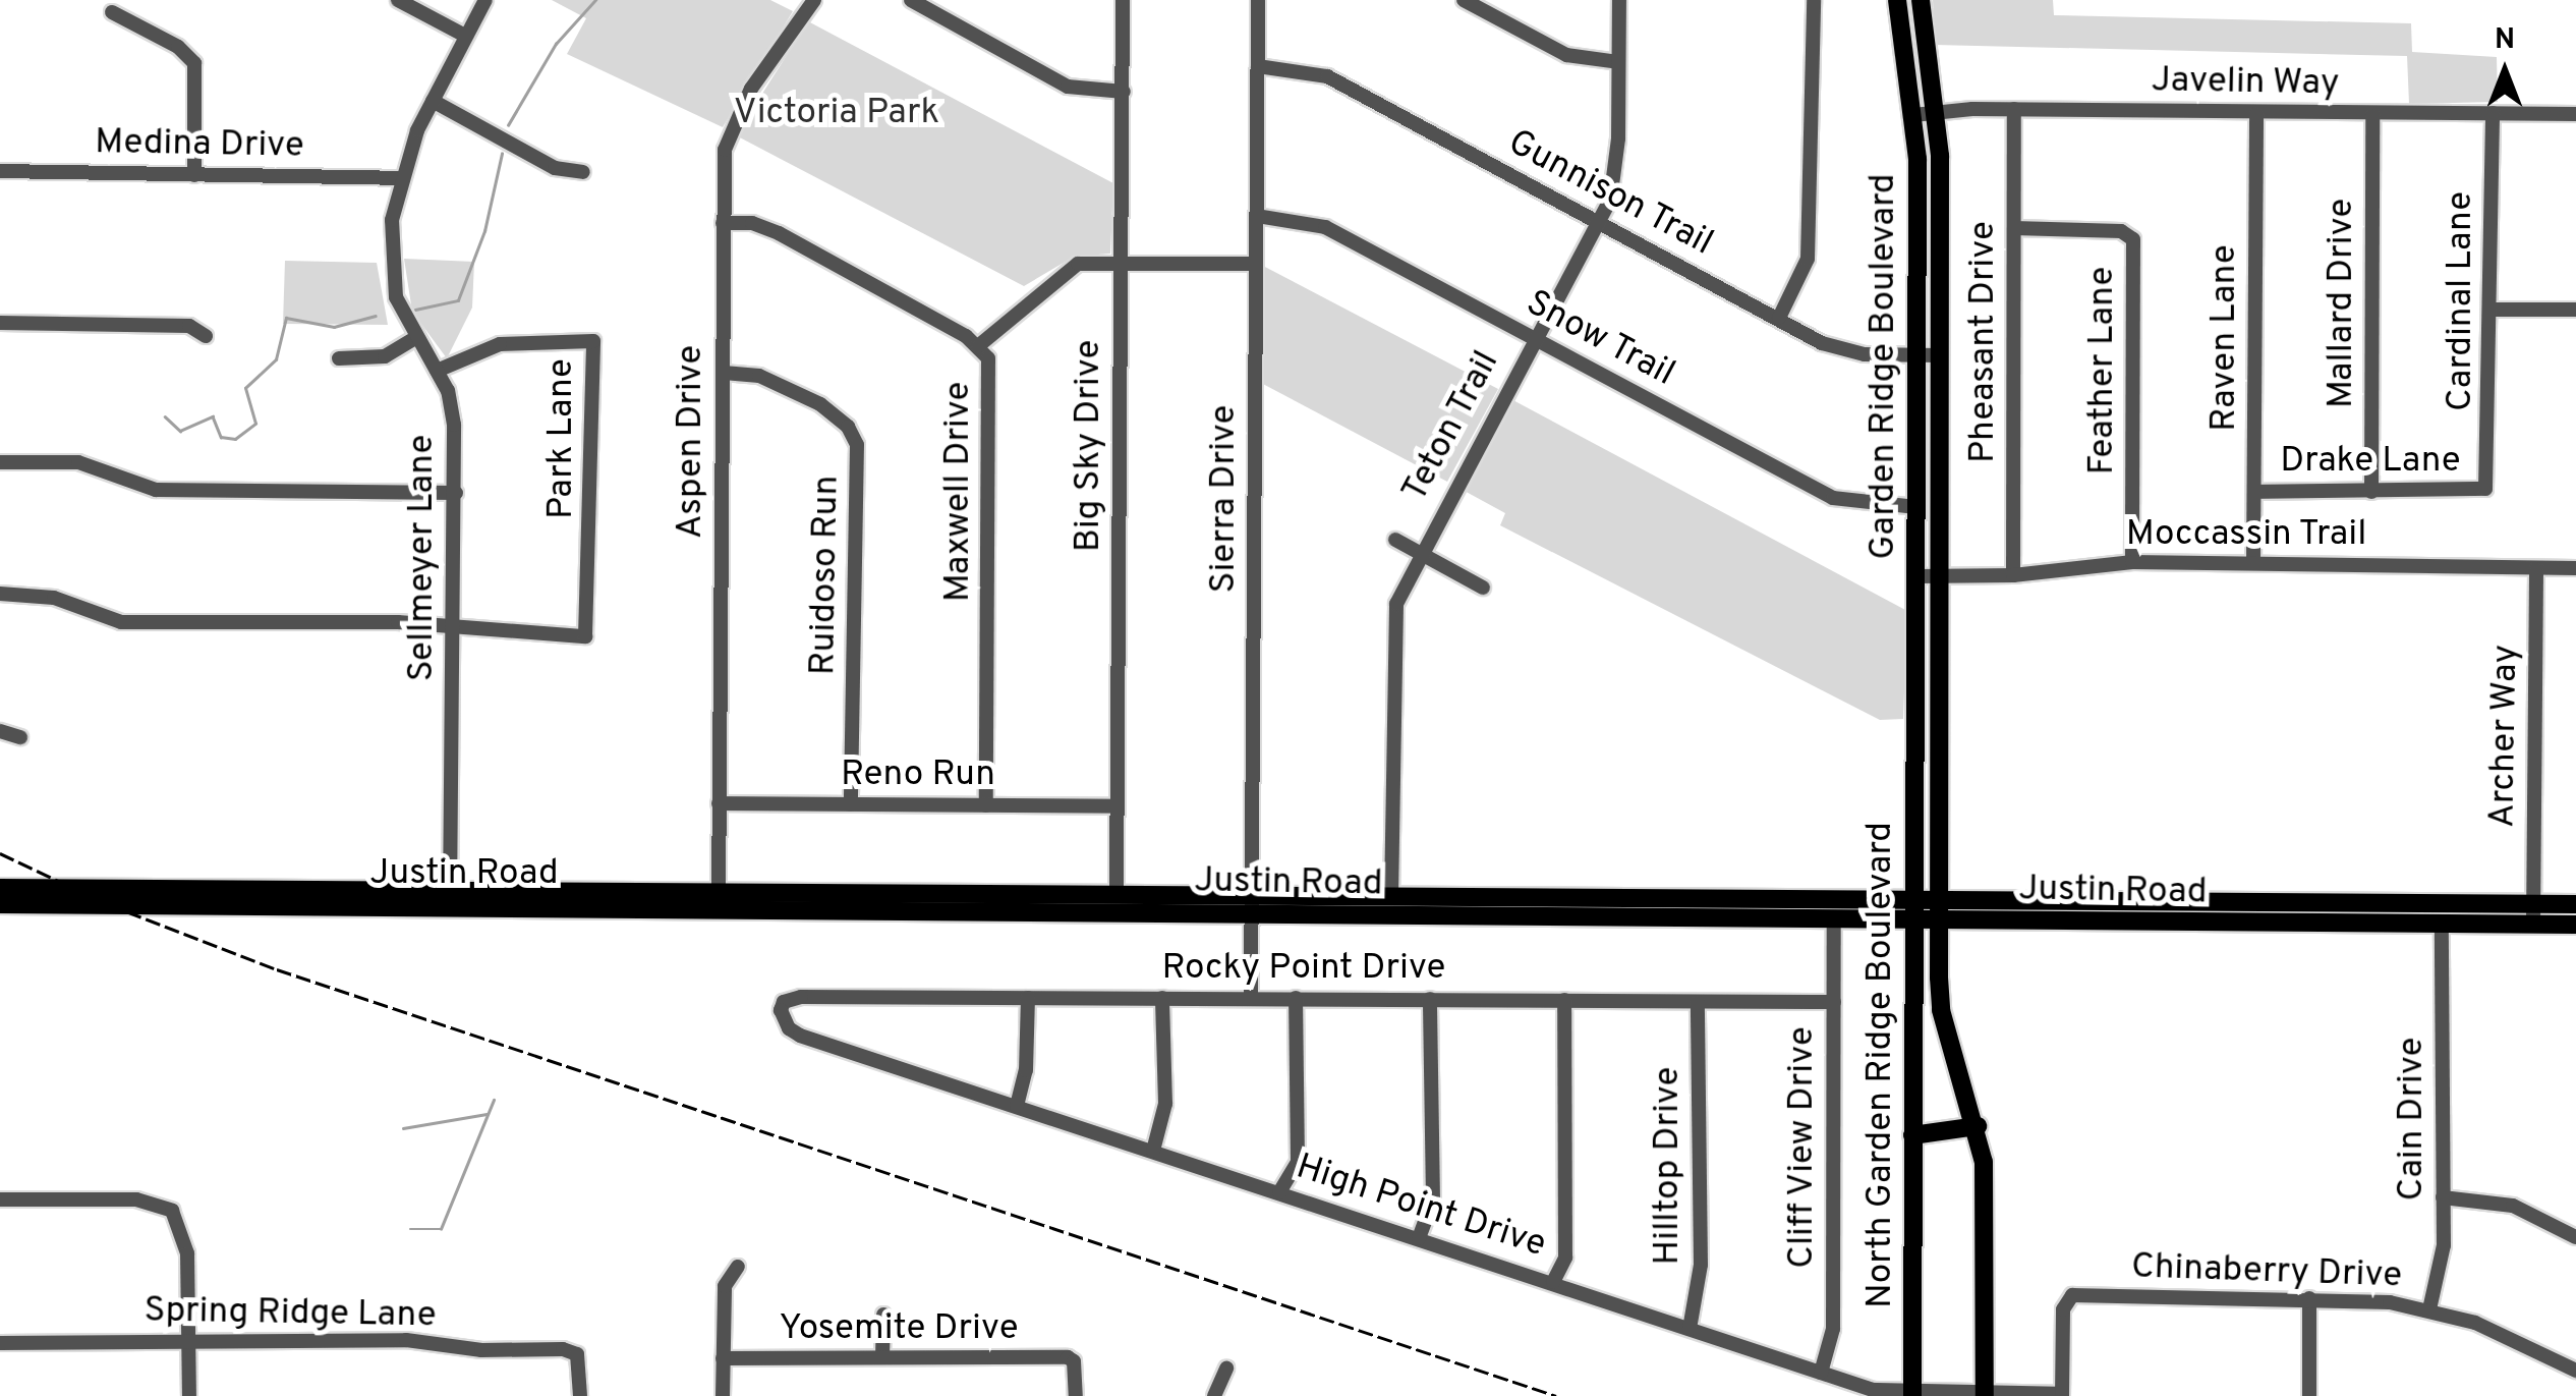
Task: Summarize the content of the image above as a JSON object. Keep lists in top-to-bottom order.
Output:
{
  "streets": {
    "main road": ["Garden Ridge Boulevard", "Justin Road", "North Garden Ridge Boulevard"],
    "street": [
      "Javelin Way",
      "Medina Drive",
      "Gunnison Trail",
      "Cardinal Lane",
      "Mallard Drive",
      "Raven Lane",
      "Snow Trail",
      "Pheasant Drive",
      "Feather Lane",
      "Teton Trail",
      "Park Lane",
      "Aspen Drive",
      "Big Sky Drive",
      "Drake Lane",
      "Maxwell Drive",
      "Sierra Drive",
      "Moccassin Trail",
      "Sellmeyer Lane",
      "Ruidoso Run",
      "Archer Way",
      "Reno Run",
      "Rocky Point Drive",
      "Cain Drive",
      "Cliff View Drive",
      "Hilltop Drive",
      "High Point Drive",
      "Chinaberry Drive",
      "Spring Ridge Lane",
      "Yosemite Drive"
    ]
  },
  "crossings": [
    ["Javelin Way", "Cardinal Lane"],
    ["Javelin Way", "Mallard Drive"],
    ["Javelin Way", "Raven Lane"],
    ["Javelin Way", "Pheasant Drive"],
    ["Javelin Way", "Garden Ridge Boulevard"],
    ["Medina Drive", "Sellmeyer Lane"],
    ["Gunnison Trail", "Garden Ridge Boulevard"],
    ["Gunnison Trail", "Teton Trail"],
    ["Gunnison Trail", "Sierra Drive"],
    ["Cardinal Lane", "Drake Lane"],
    ["Mallard Drive", "Drake Lane"],
    ["Raven Lane", "Drake Lane"],
    ["Raven Lane", "Moccassin Trail"],
    ["Snow Trail", "Garden Ridge Boulevard"],
    ["Snow Trail", "Teton Trail"],
    ["Snow Trail", "Sierra Drive"],
    ["Pheasant Drive", "Feather Lane"],
    ["Pheasant Drive", "Moccassin Trail"],
    ["Garden Ridge Boulevard", "Moccassin Trail"],
    ["Garden Ridge Boulevard", "North Garden Ridge Boulevard"],
    ["Feather Lane", "Moccassin Trail"],
    ["Teton Trail", "Justin Road"],
    ["Park Lane", "Sellmeyer Lane"],
    ["Aspen Drive", "Maxwell Drive"],
    ["Aspen Drive", "Ruidoso Run"],
    ["Aspen Drive", "Reno Run"],
    ["Aspen Drive", "Justin Road"],
    ["Big Sky Drive", "Reno Run"],
    ["Big Sky Drive", "Justin Road"],
    ["Maxwell Drive", "Reno Run"],
    ["Sierra Drive", "Justin Road"],
    ["Sierra Drive", "Rocky Point Drive"],
    ["Moccassin Trail", "Archer Way"],
    ["Sellmeyer Lane", "Justin Road"],
    ["Ruidoso Run", "Reno Run"],
    ["Archer Way", "Justin Road"],
    ["Justin Road", "North Garden Ridge Boulevard"],
    ["Justin Road", "Cain Drive"],
    ["Justin Road", "Cliff View Drive"],
    ["Rocky Point Drive", "Cliff View Drive"],
    ["Rocky Point Drive", "Hilltop Drive"],
    ["Rocky Point Drive", "High Point Drive"],
    ["North Garden Ridge Boulevard", "High Point Drive"],
    ["Cain Drive", "Chinaberry Drive"],
    ["Cliff View Drive", "High Point Drive"],
    ["Hilltop Drive", "High Point Drive"],
    ["High Point Drive", "Chinaberry Drive"]
  ],
  "parks": ["Victoria Park"],
  "north": "top"
}
